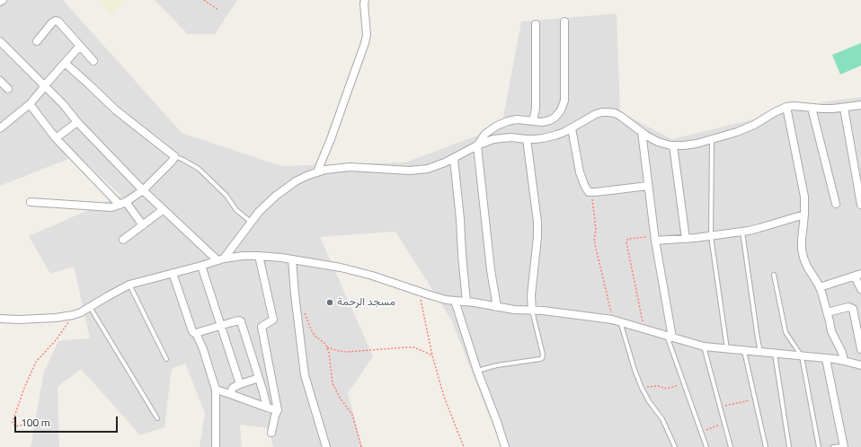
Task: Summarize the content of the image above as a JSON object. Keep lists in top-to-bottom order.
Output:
{
  "places": ["مسجد الرحمة"],
  "scale_bar": "100 m"
}
